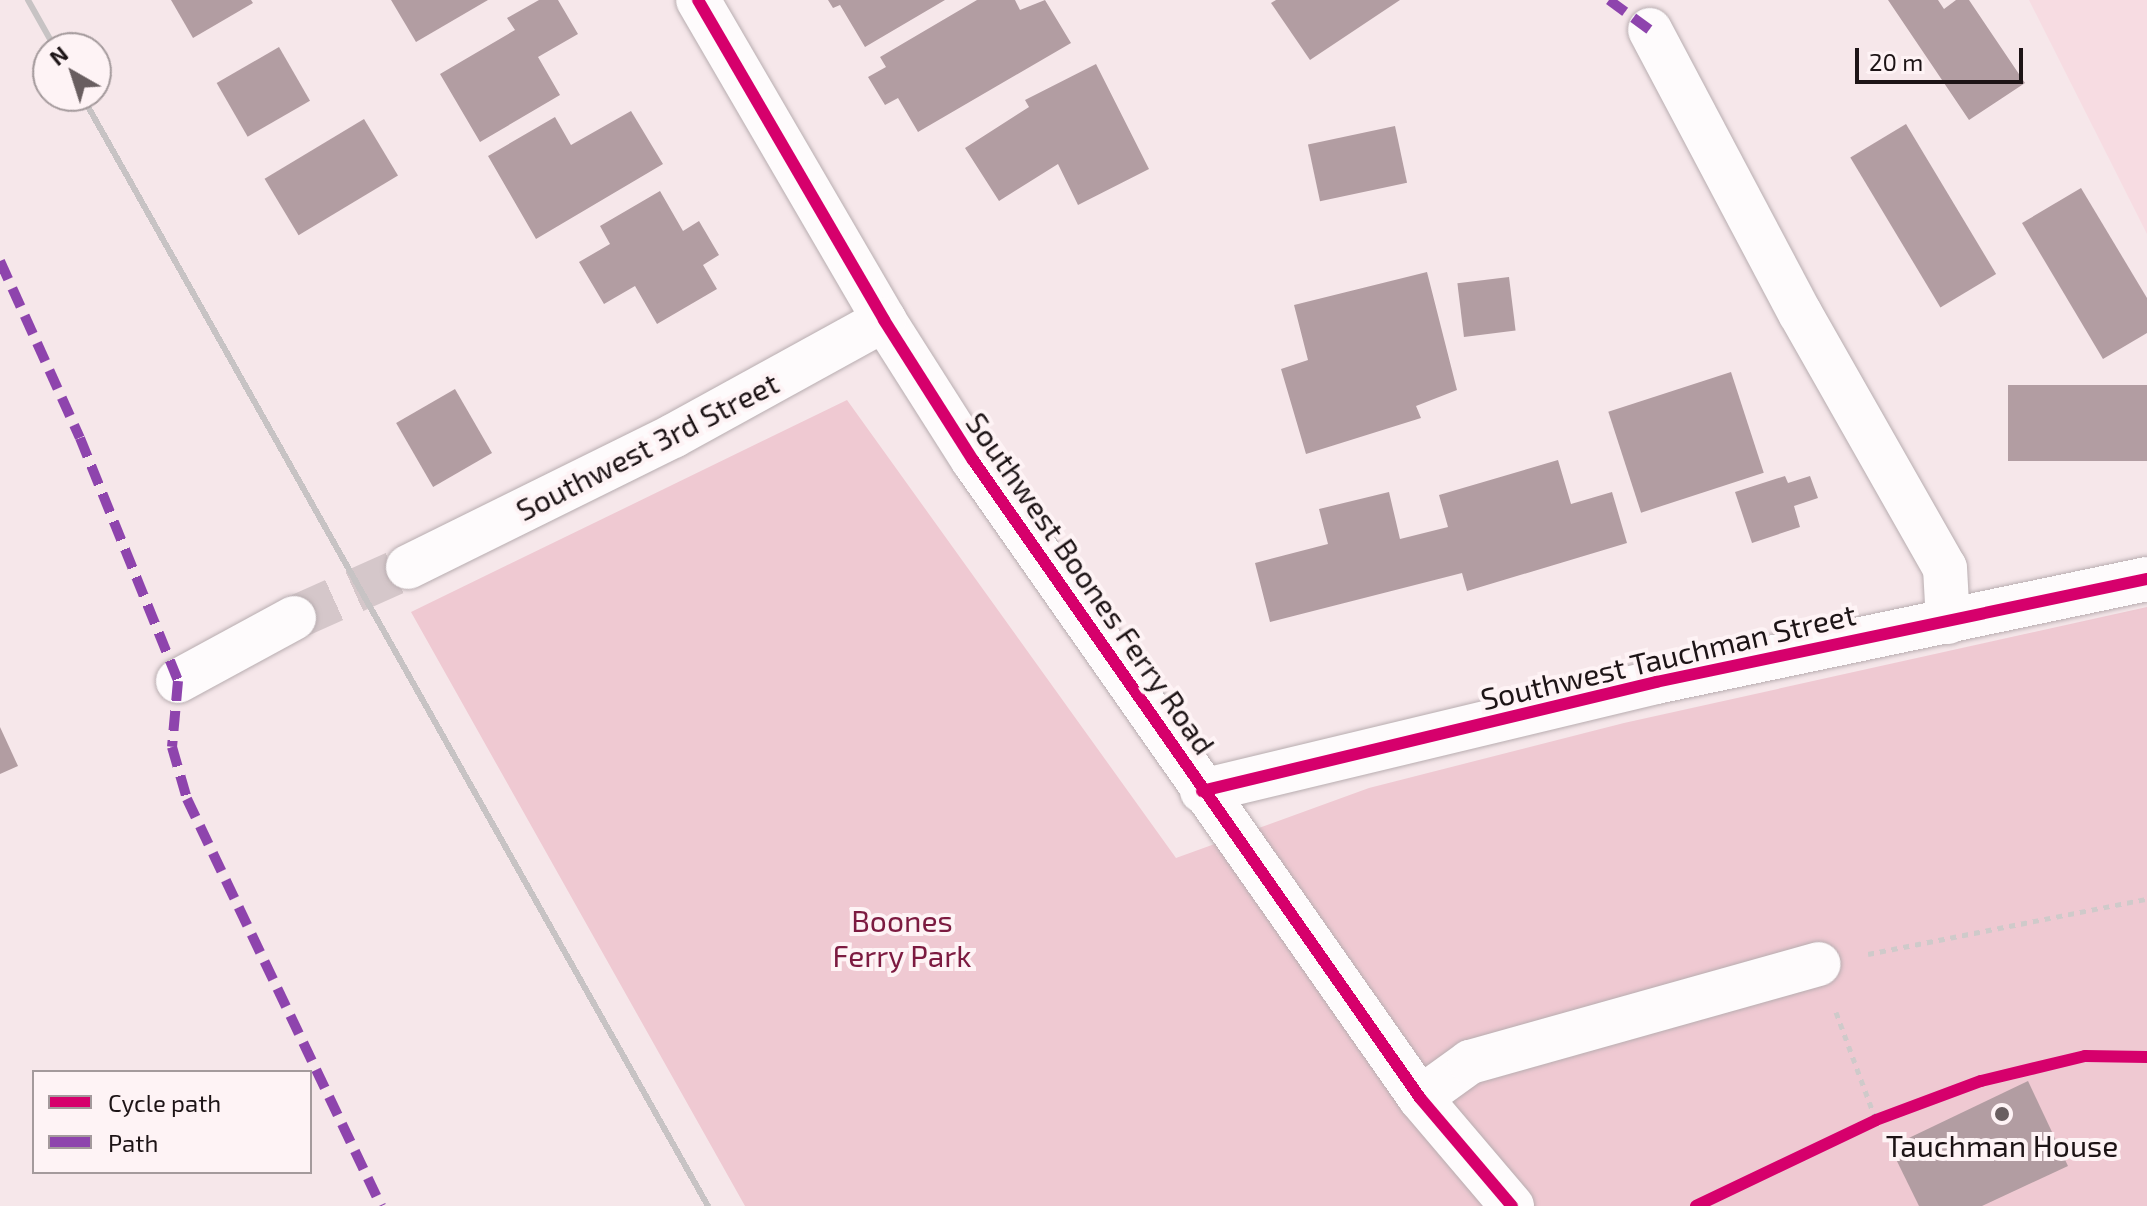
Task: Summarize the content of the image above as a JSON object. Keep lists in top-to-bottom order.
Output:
{
  "streets": {
    "street": ["Southwest 3rd Street", "Southwest Boones Ferry Road", "Southwest Tauchman Street"]
  },
  "crossings": [
    ["Southwest 3rd Street", "Southwest Boones Ferry Road"],
    ["Southwest Boones Ferry Road", "Southwest Tauchman Street"]
  ],
  "parks": ["Boones Ferry Park"],
  "places": ["Tauchman House"],
  "legend": ["Cycle path", "Path"],
  "scale_bar": "20 m",
  "north": "top left"
}
